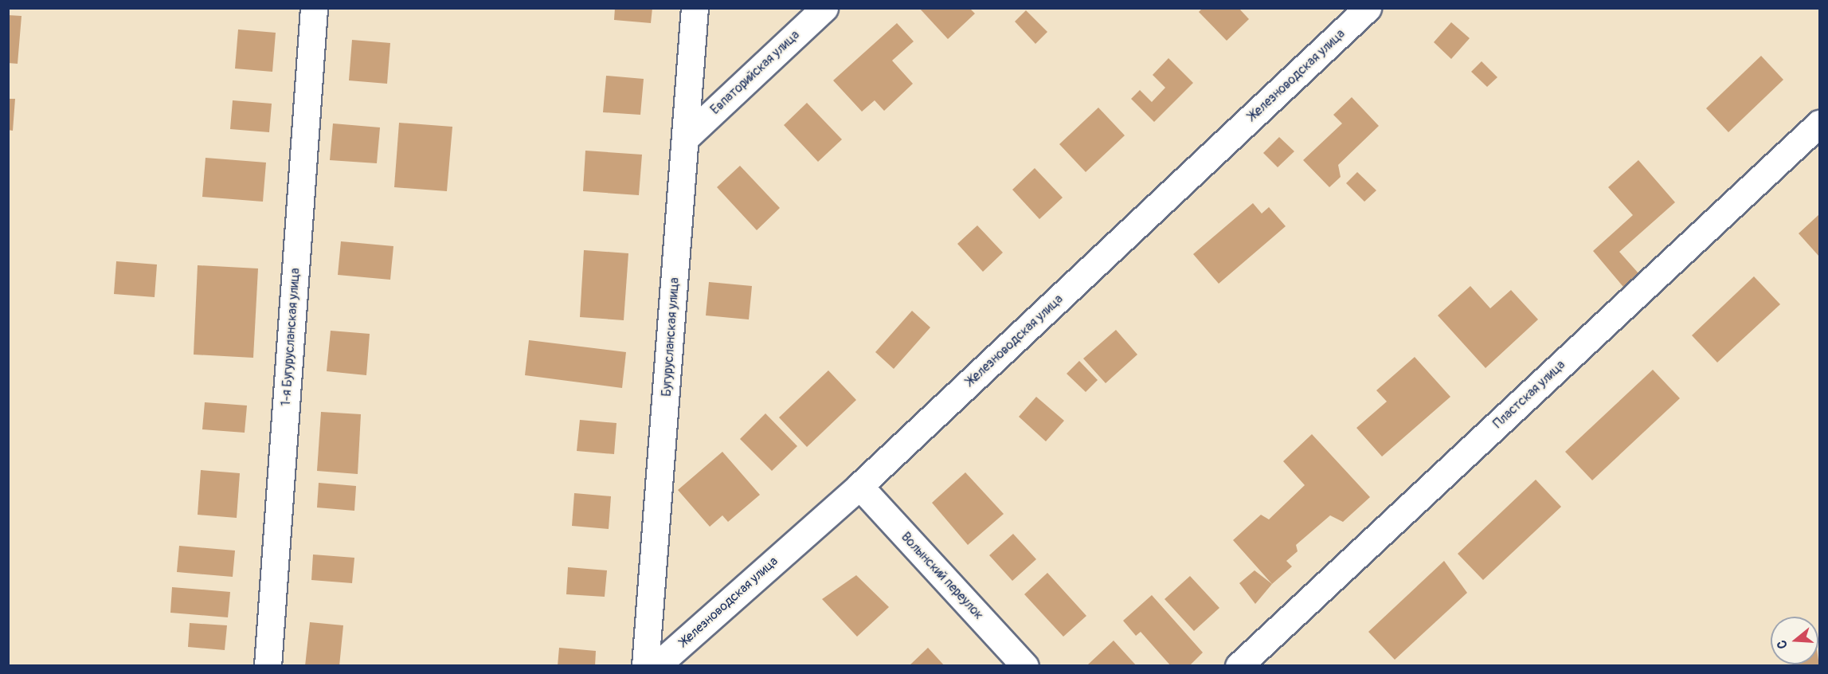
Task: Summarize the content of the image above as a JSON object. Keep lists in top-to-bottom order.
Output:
{
  "streets": {
    "street": [
      "Евпаторийская улица",
      "Железноводская улица",
      "1-я Бугурусланская улица",
      "Бугурусланская улица",
      "Пластская улица",
      "Волынский переулок"
    ]
  },
  "crossings": [
    ["Евпаторийская улица", "Бугурусланская улица"],
    ["Железноводская улица", "Волынский переулок"]
  ],
  "north": "left"
}
